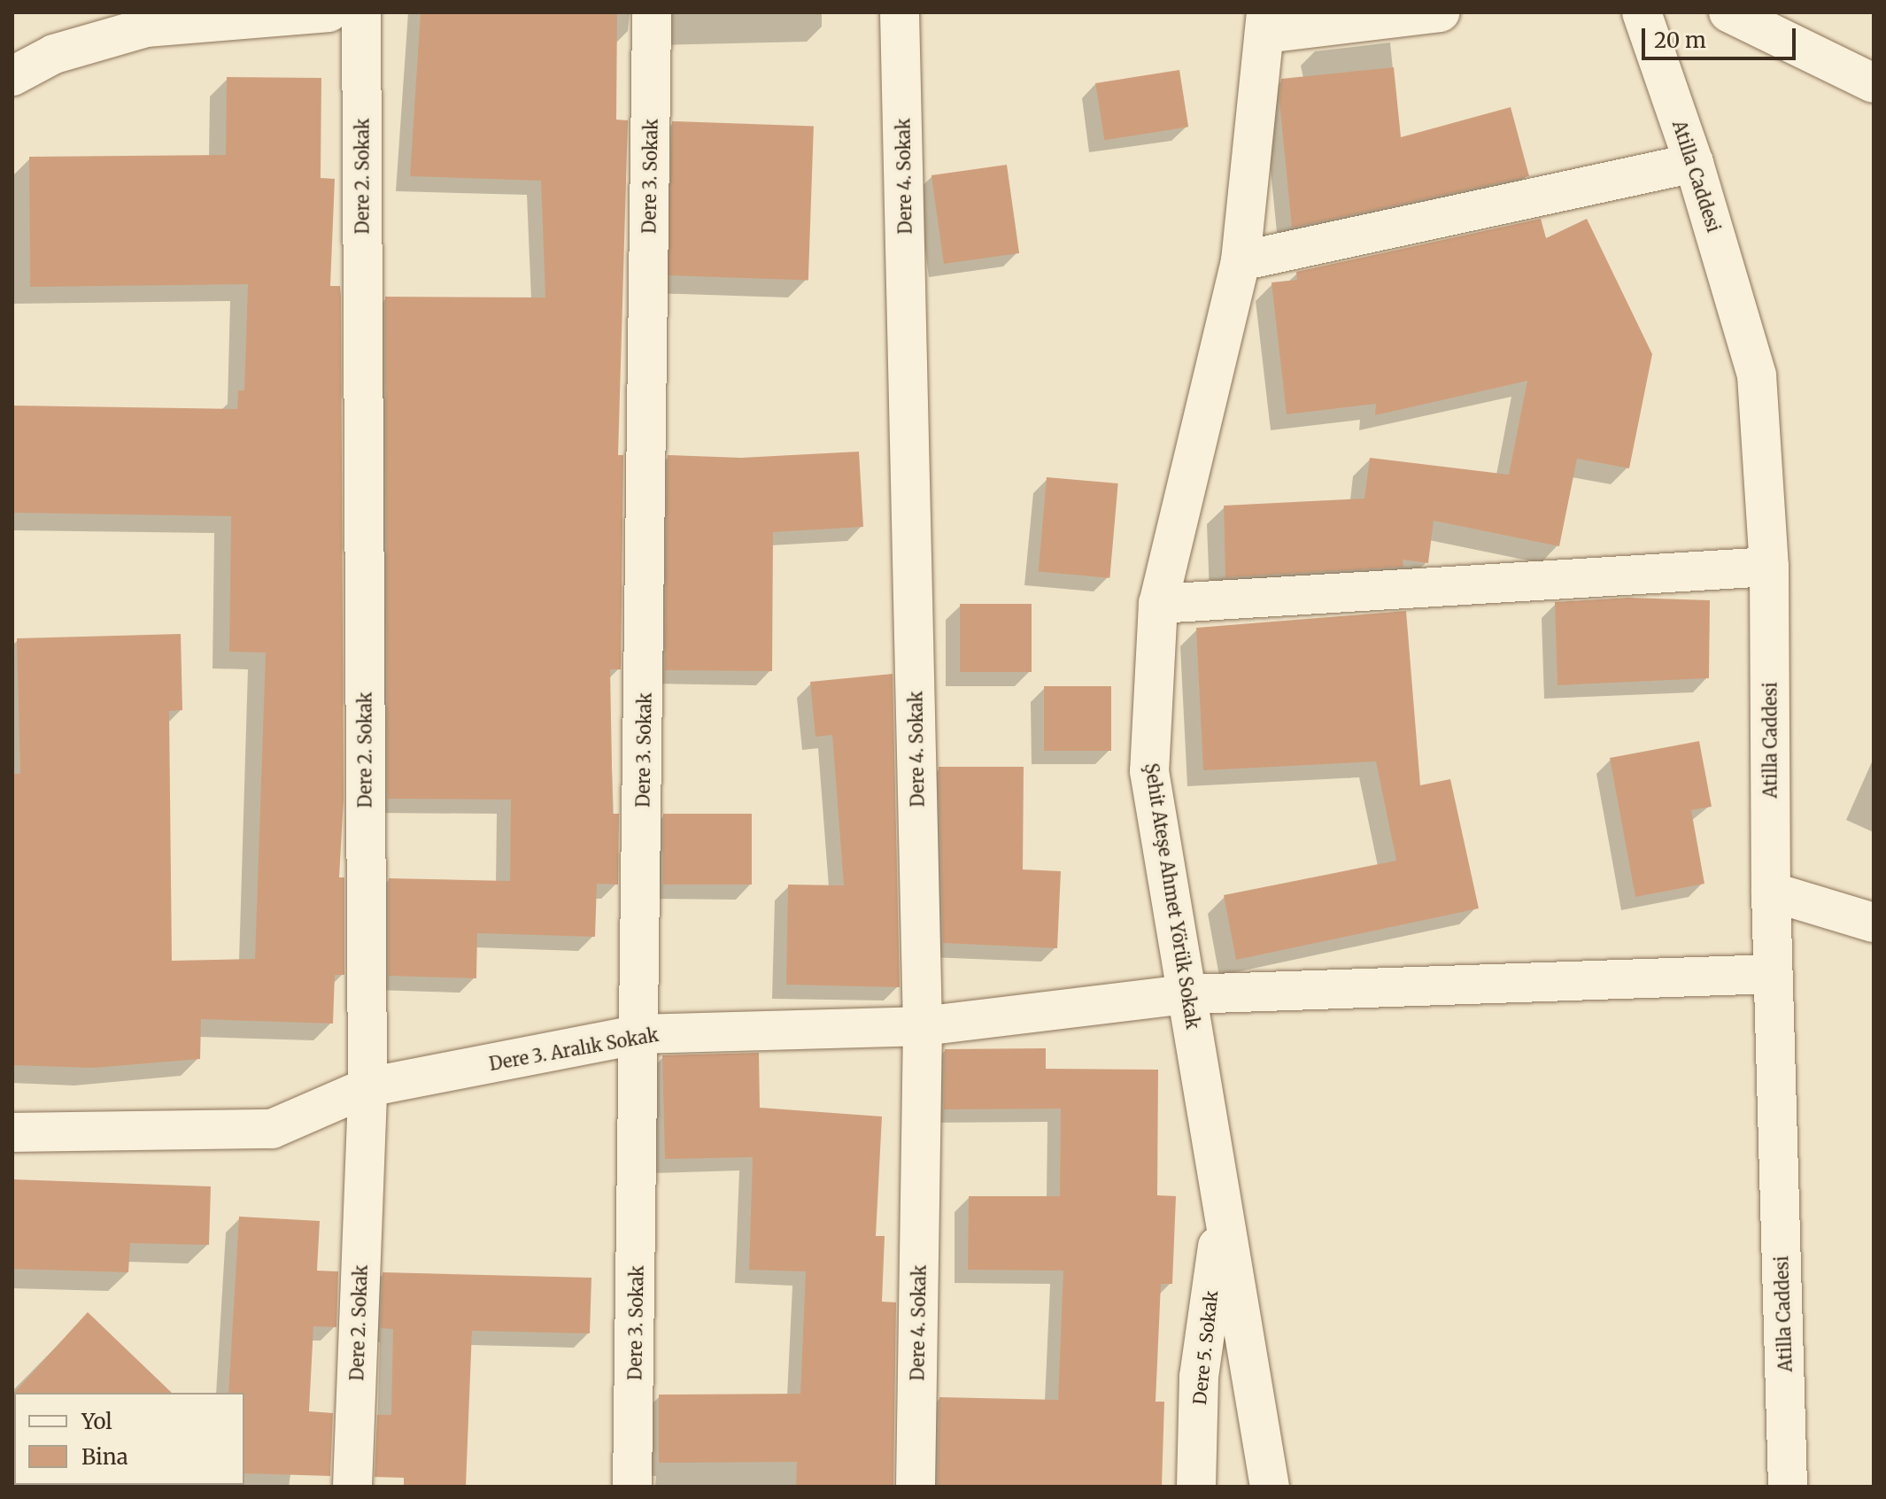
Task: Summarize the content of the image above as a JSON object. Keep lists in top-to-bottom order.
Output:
{
  "streets": {
    "street": [
      "Dere 2. Sokak",
      "Dere 3. Sokak",
      "Dere 4. Sokak",
      "Atilla Caddesi",
      "Şehit Ateşe Ahmet Yörük Sokak",
      "Dere 3. Aralık Sokak",
      "Dere 5. Sokak"
    ]
  },
  "crossings": [
    ["Dere 2. Sokak", "Dere 3. Aralık Sokak"],
    ["Dere 3. Sokak", "Dere 3. Aralık Sokak"],
    ["Dere 4. Sokak", "Dere 3. Aralık Sokak"],
    ["Atilla Caddesi", "Dere 3. Aralık Sokak"],
    ["Şehit Ateşe Ahmet Yörük Sokak", "Dere 3. Aralık Sokak"],
    ["Şehit Ateşe Ahmet Yörük Sokak", "Dere 5. Sokak"]
  ],
  "legend": ["Yol", "Bina"],
  "scale_bar": "20 m"
}
